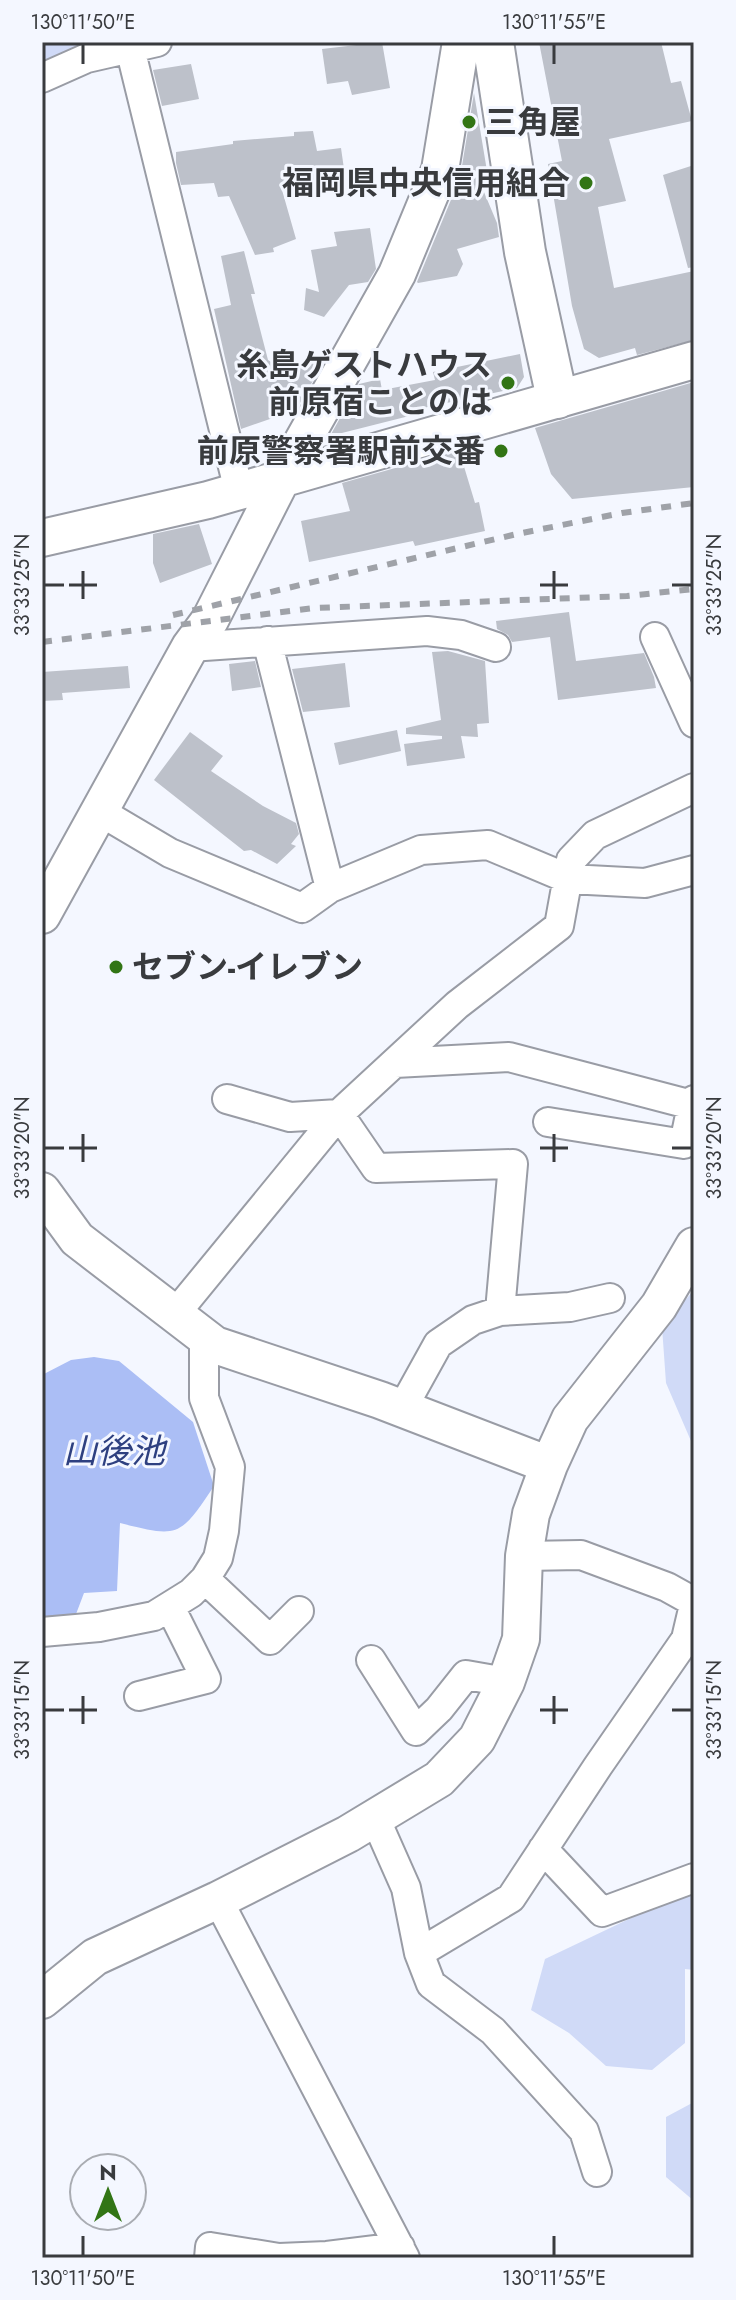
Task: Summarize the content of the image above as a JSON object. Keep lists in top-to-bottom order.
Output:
{
  "water": ["山後池"],
  "places": [
    "三角屋",
    "福岡県中央信用組合",
    "糸島ゲストハウス 前原宿ことのは",
    "前原警察署駅前交番",
    "セブン-イレブン"
  ],
  "north": "top",
  "coordinates": [
    "130°11'50\"E",
    "130°11'55\"E",
    "33°33'25\"N",
    "33°33'20\"N",
    "33°33'15\"N"
  ]
}
